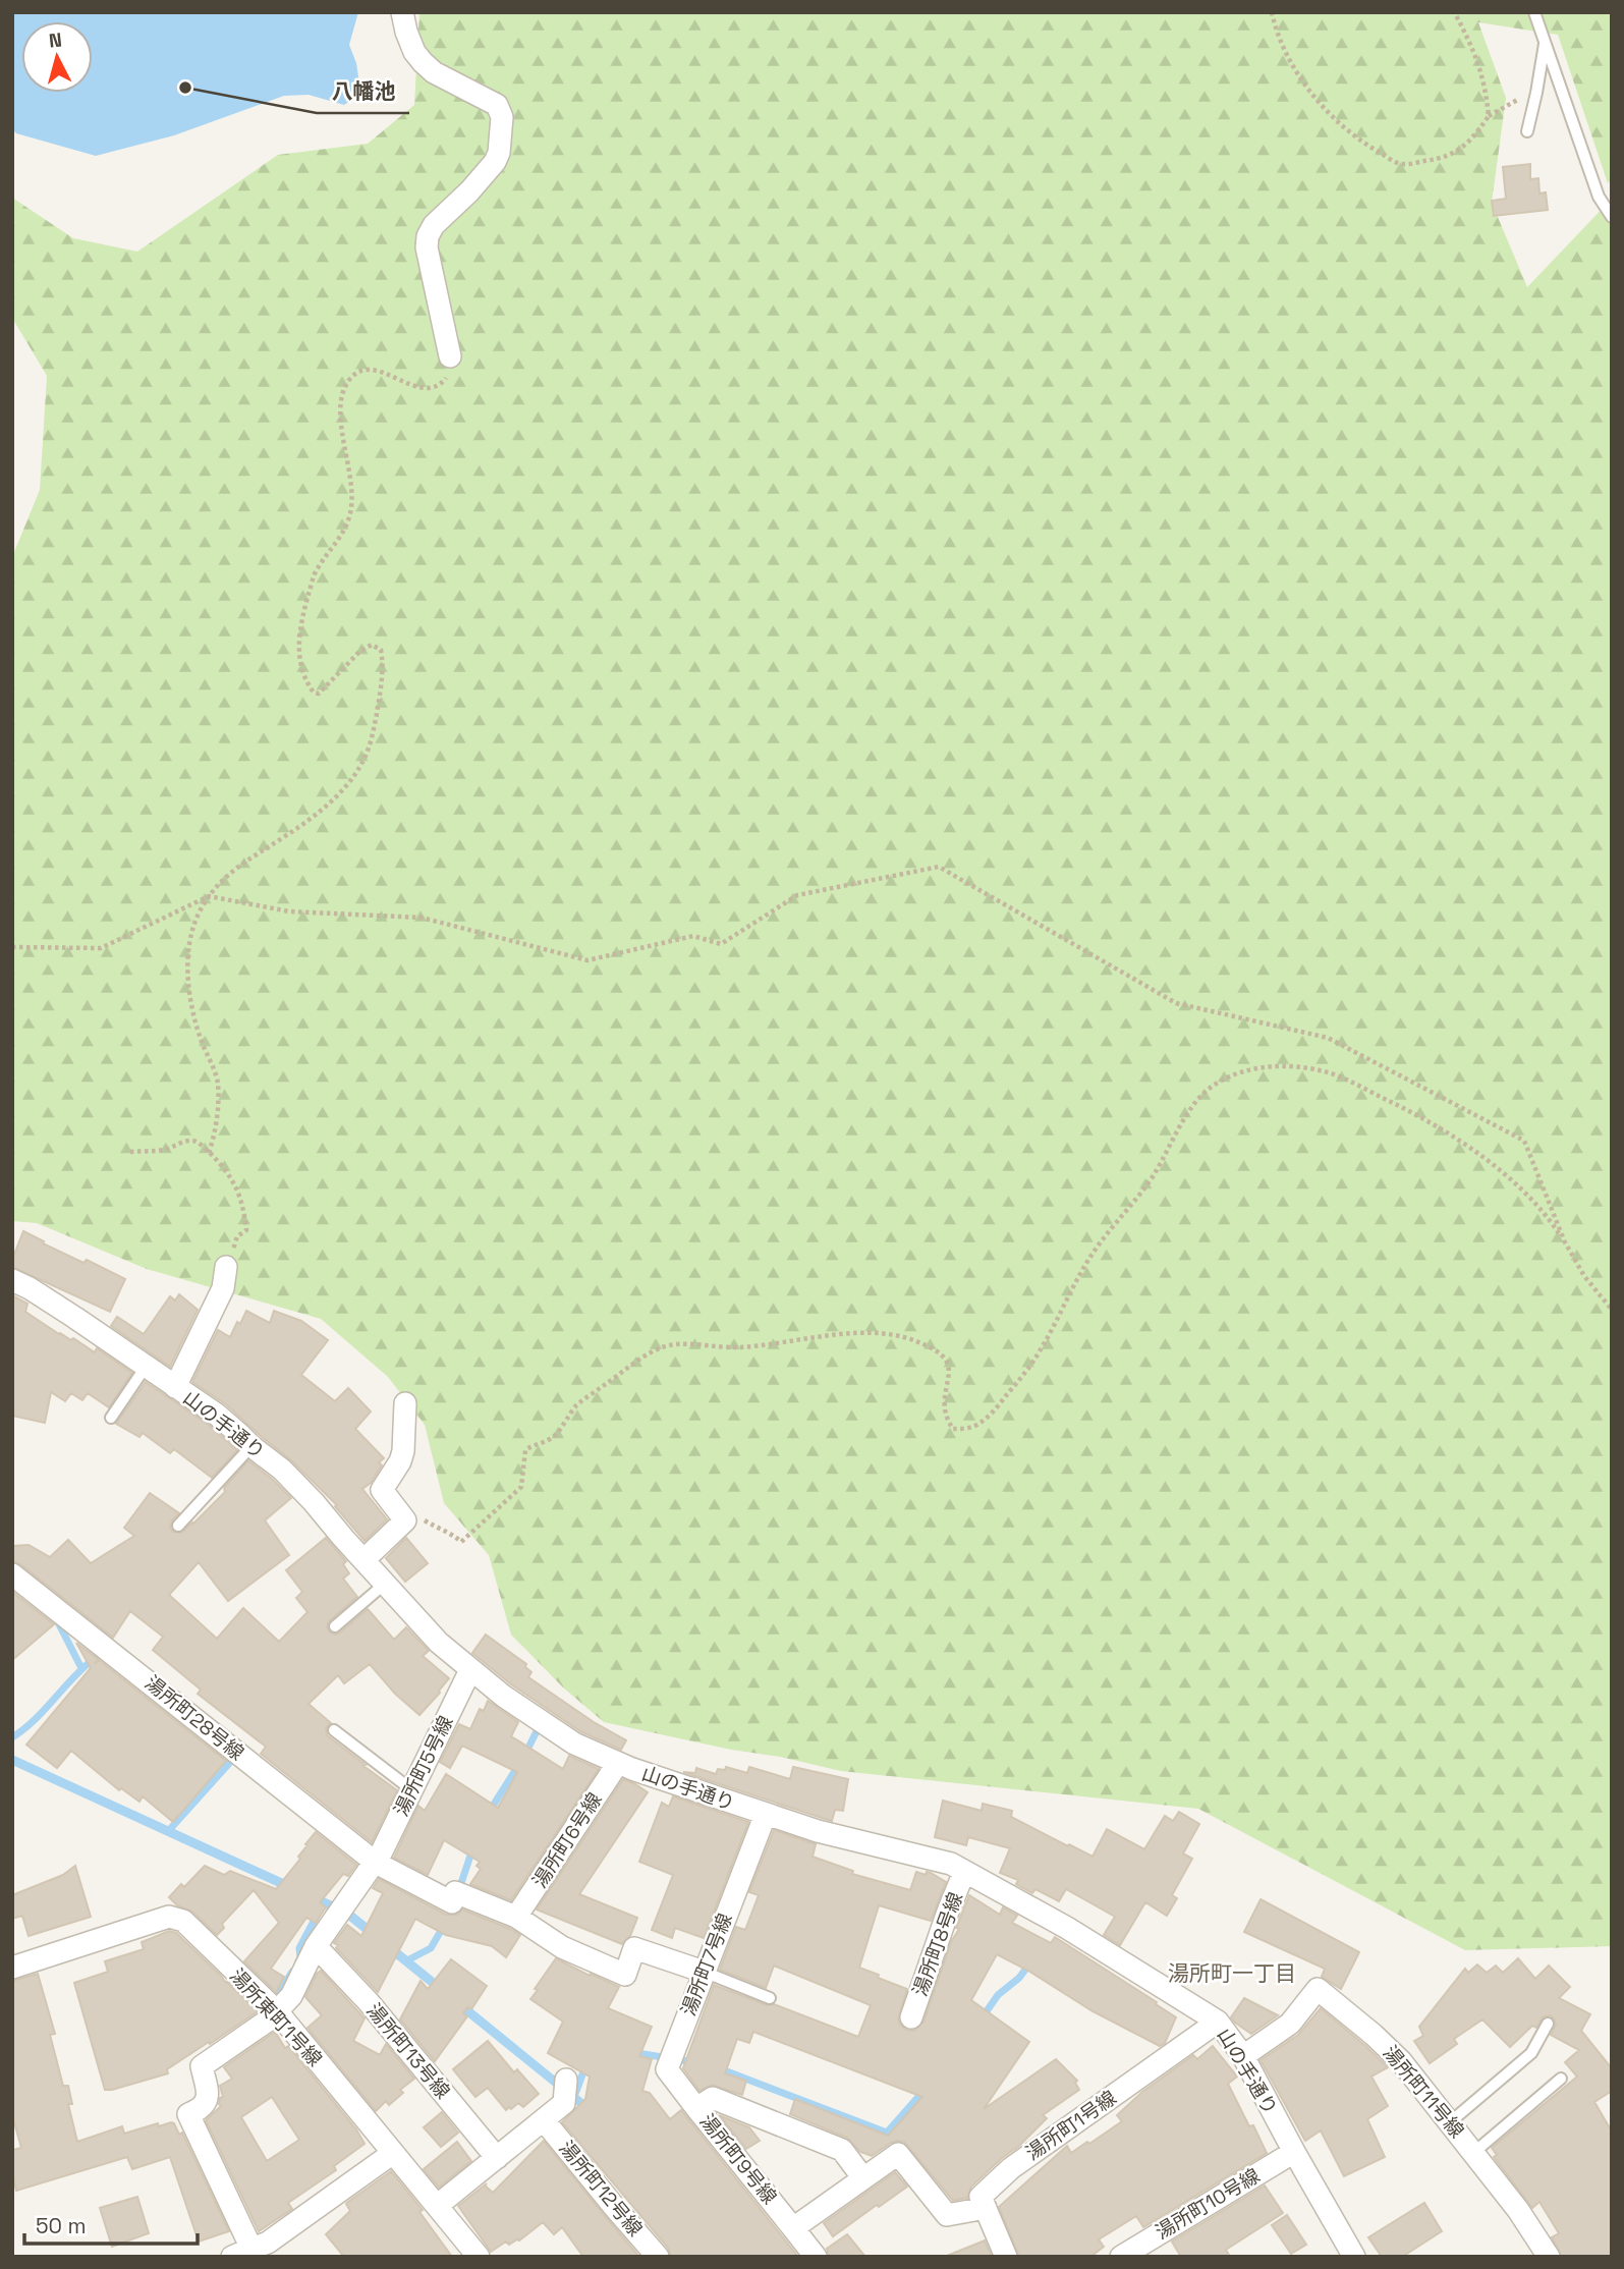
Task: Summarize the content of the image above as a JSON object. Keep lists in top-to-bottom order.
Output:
{
  "streets": {
    "street": [
      "山の手通り",
      "湯所町28号線",
      "湯所町5号線",
      "湯所町6号線",
      "湯所町8号線",
      "湯所町7号線",
      "湯所東町1号線",
      "湯所町13号線",
      "湯所町11号線",
      "湯所町1号線",
      "湯所町9号線",
      "湯所町12号線",
      "湯所町10号線"
    ]
  },
  "crossings": [
    ["山の手通り", "湯所町5号線"],
    ["山の手通り", "湯所町6号線"],
    ["山の手通り", "湯所町8号線"],
    ["山の手通り", "湯所町7号線"],
    ["山の手通り", "湯所町11号線"],
    ["山の手通り", "湯所町1号線"],
    ["山の手通り", "湯所町10号線"],
    ["湯所町28号線", "湯所町5号線"],
    ["湯所町28号線", "湯所町6号線"],
    ["湯所町5号線", "湯所東町1号線"],
    ["湯所町5号線", "湯所町13号線"],
    ["湯所町7号線", "湯所町9号線"]
  ],
  "districts": ["湯所町一丁目"],
  "places": ["八幡池"],
  "scale_bar": "50 m",
  "north": "top"
}
